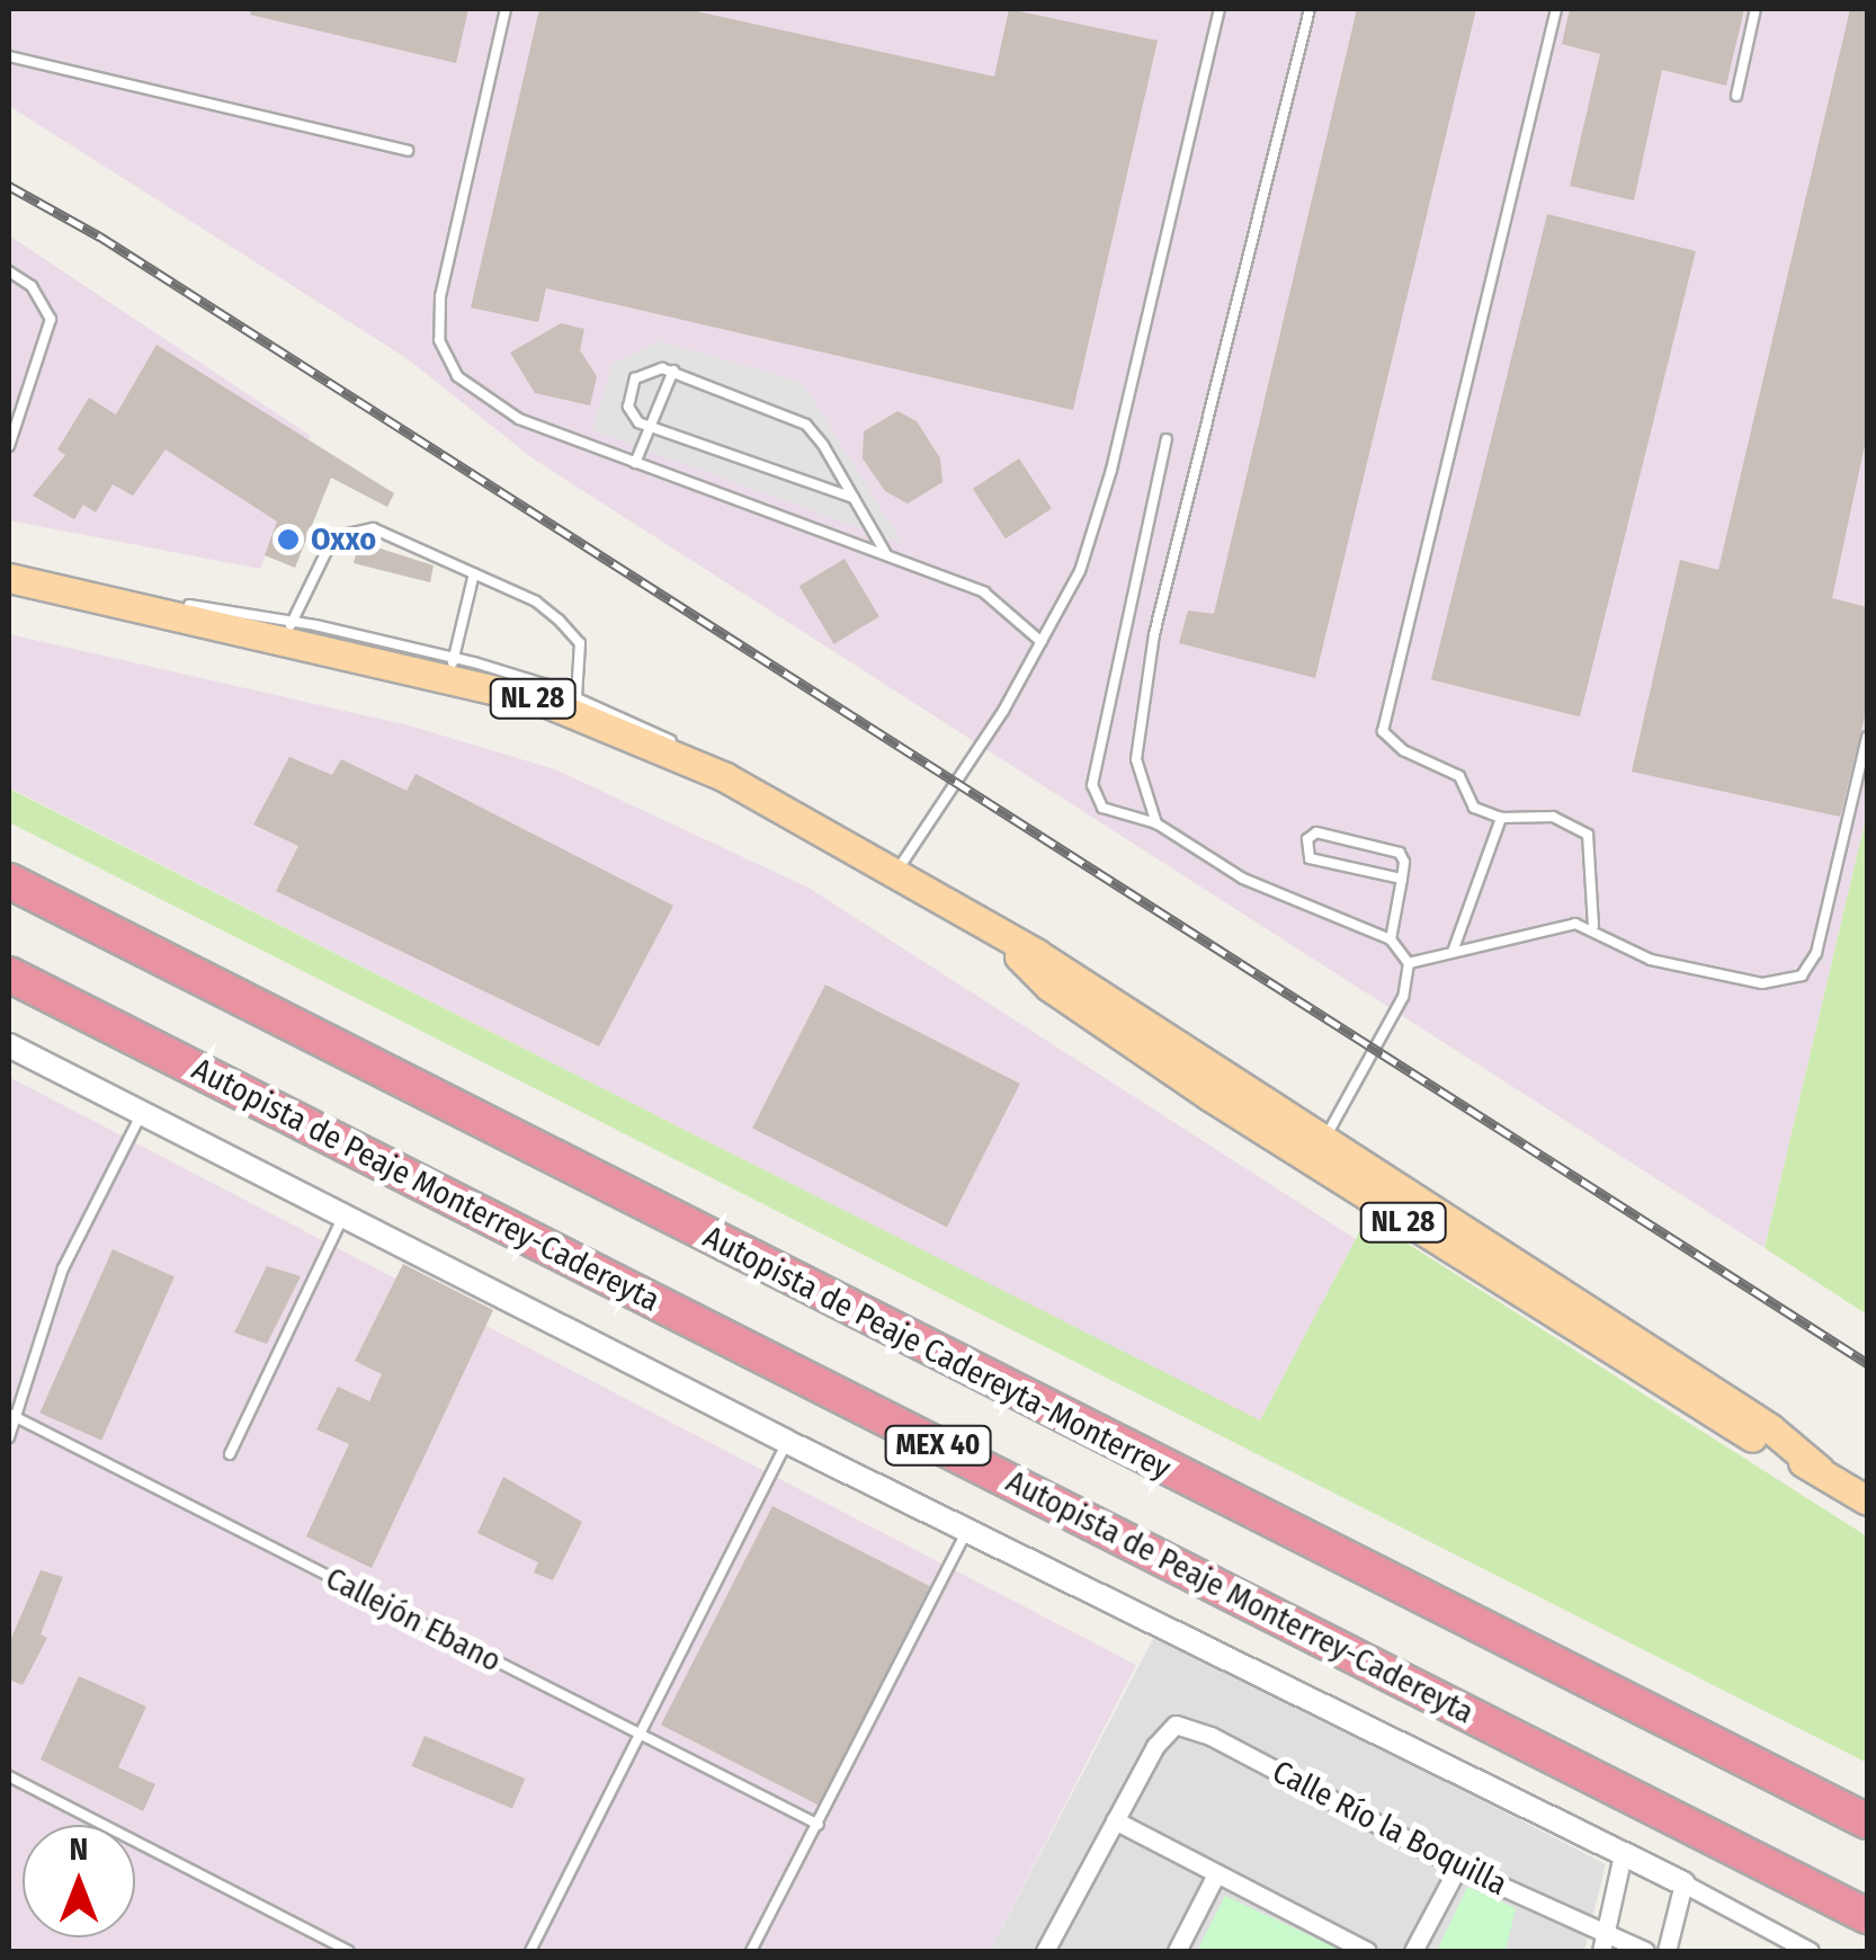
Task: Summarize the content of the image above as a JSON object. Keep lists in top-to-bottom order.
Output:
{
  "streets": {
    "highway": ["Autopista de Peaje Monterrey-Cadereyta", "Autopista de Peaje Cadereyta-Monterrey", "MEX 40"],
    "main road": ["NL 28"],
    "street": ["Calle Río la Boquilla"],
    "lane": ["Callejón Ebano"]
  },
  "places": ["Oxxo"],
  "north": "top"
}
